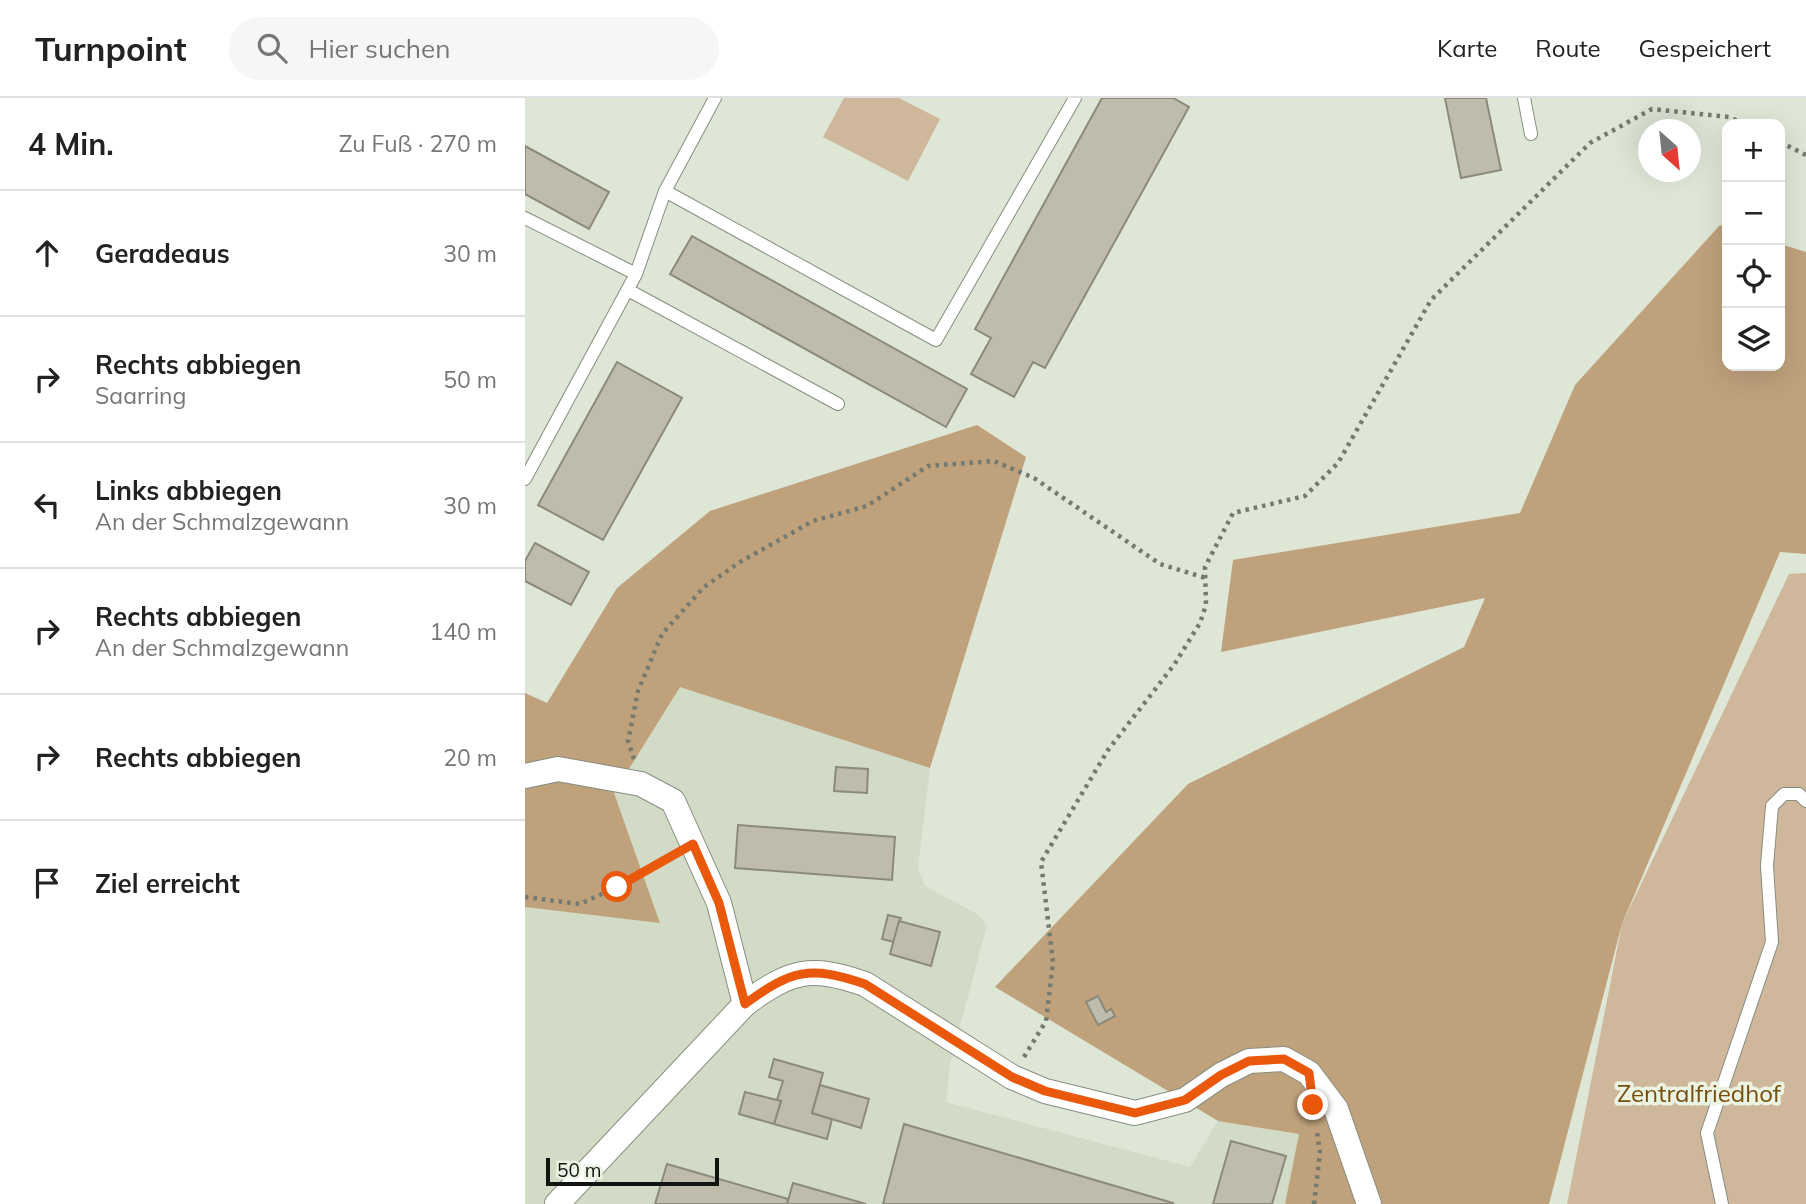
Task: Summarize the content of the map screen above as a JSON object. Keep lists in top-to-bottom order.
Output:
{
  "parks": ["Zentralfriedhof"],
  "scale_bar": "50 m",
  "north": "bottom right",
  "page": {
    "header": "Turnpoint",
    "search": "Hier suchen",
    "nav": ["Karte", "Route", "Gespeichert"],
    "heading": ["4 Min.", "Zu Fuß · 270 m"],
    "map_buttons": ["+", "−"],
    "list": [
      ["Geradeaus", "30 m"],
      ["Rechts abbiegen", "Saarring", "50 m"],
      ["Links abbiegen", "An der Schmalzgewann", "30 m"],
      ["Rechts abbiegen", "An der Schmalzgewann", "140 m"],
      ["Rechts abbiegen", "20 m"],
      "Ziel erreicht"
    ],
    "scale": "50 m"
  }
}
